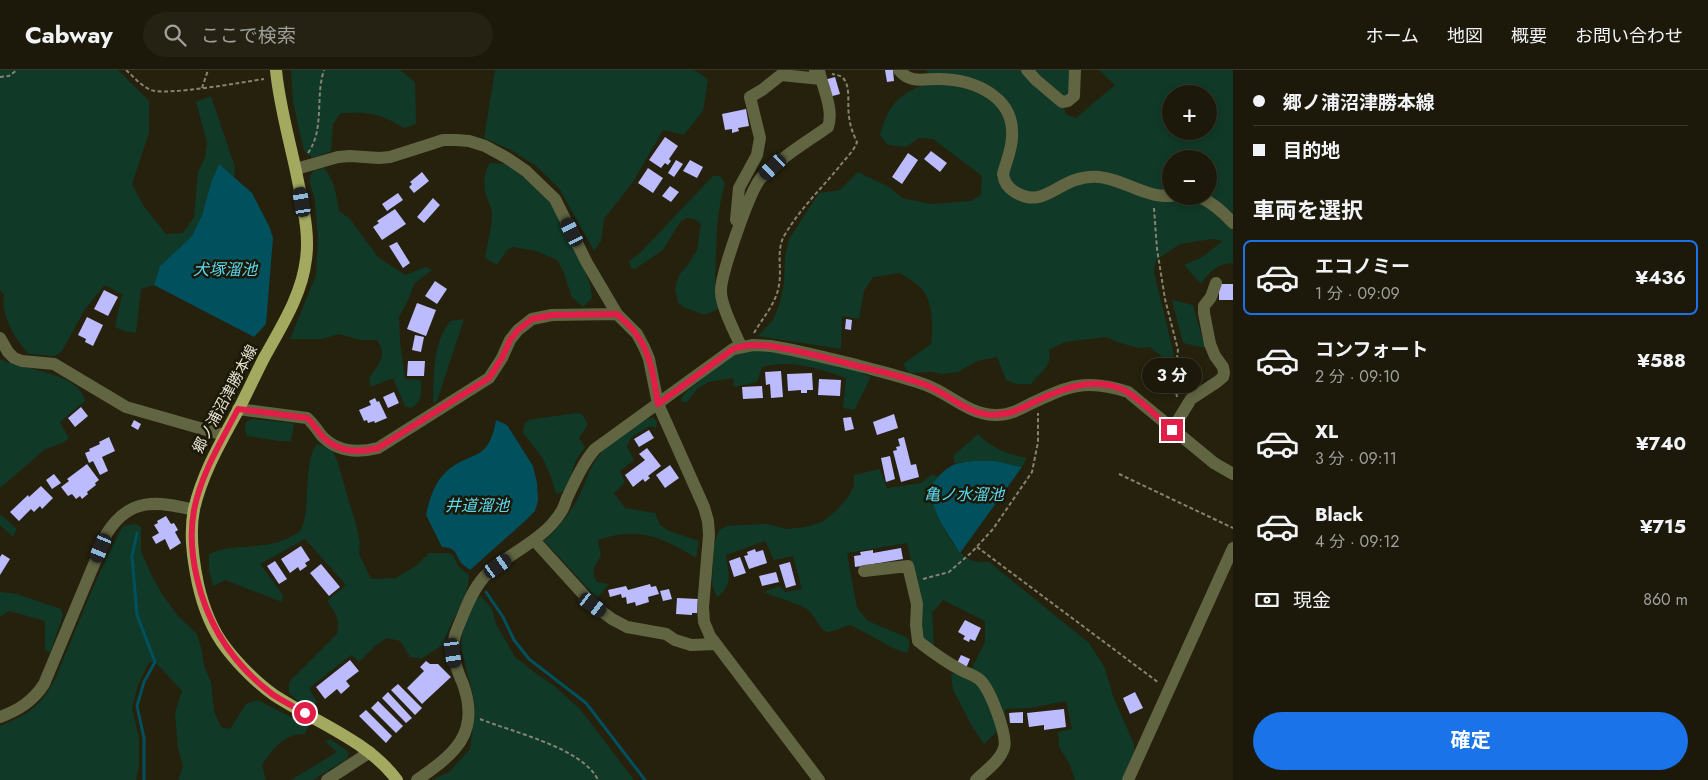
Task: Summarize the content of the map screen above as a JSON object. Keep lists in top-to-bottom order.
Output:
{
  "streets": {
    "main road": ["郷ノ浦沼津勝本線"]
  },
  "water": ["犬塚溜池", "亀ノ水溜池", "井道溜池"],
  "page": {
    "header": "Cabway",
    "search": "ここで検索",
    "nav": [
      "ホーム",
      "地図",
      "概要",
      "お問い合わせ"
    ],
    "banner": ["郷ノ浦沼津勝本線", "目的地"],
    "map_buttons": ["+", "−"],
    "heading": "車両を選択",
    "list": [
      {
        "name": "エコノミー",
        "note": "1 分 · 09:09",
        "value": "¥436"
      },
      {
        "name": "コンフォート",
        "note": "2 分 · 09:10",
        "value": "¥588"
      },
      {
        "name": "XL",
        "note": "3 分 · 09:11",
        "value": "¥740"
      },
      {
        "name": "Black",
        "note": "4 分 · 09:12",
        "value": "¥715"
      }
    ],
    "bubble": "3 分",
    "pay": ["現金", "860 m"],
    "buttons": "確定"
  }
}
